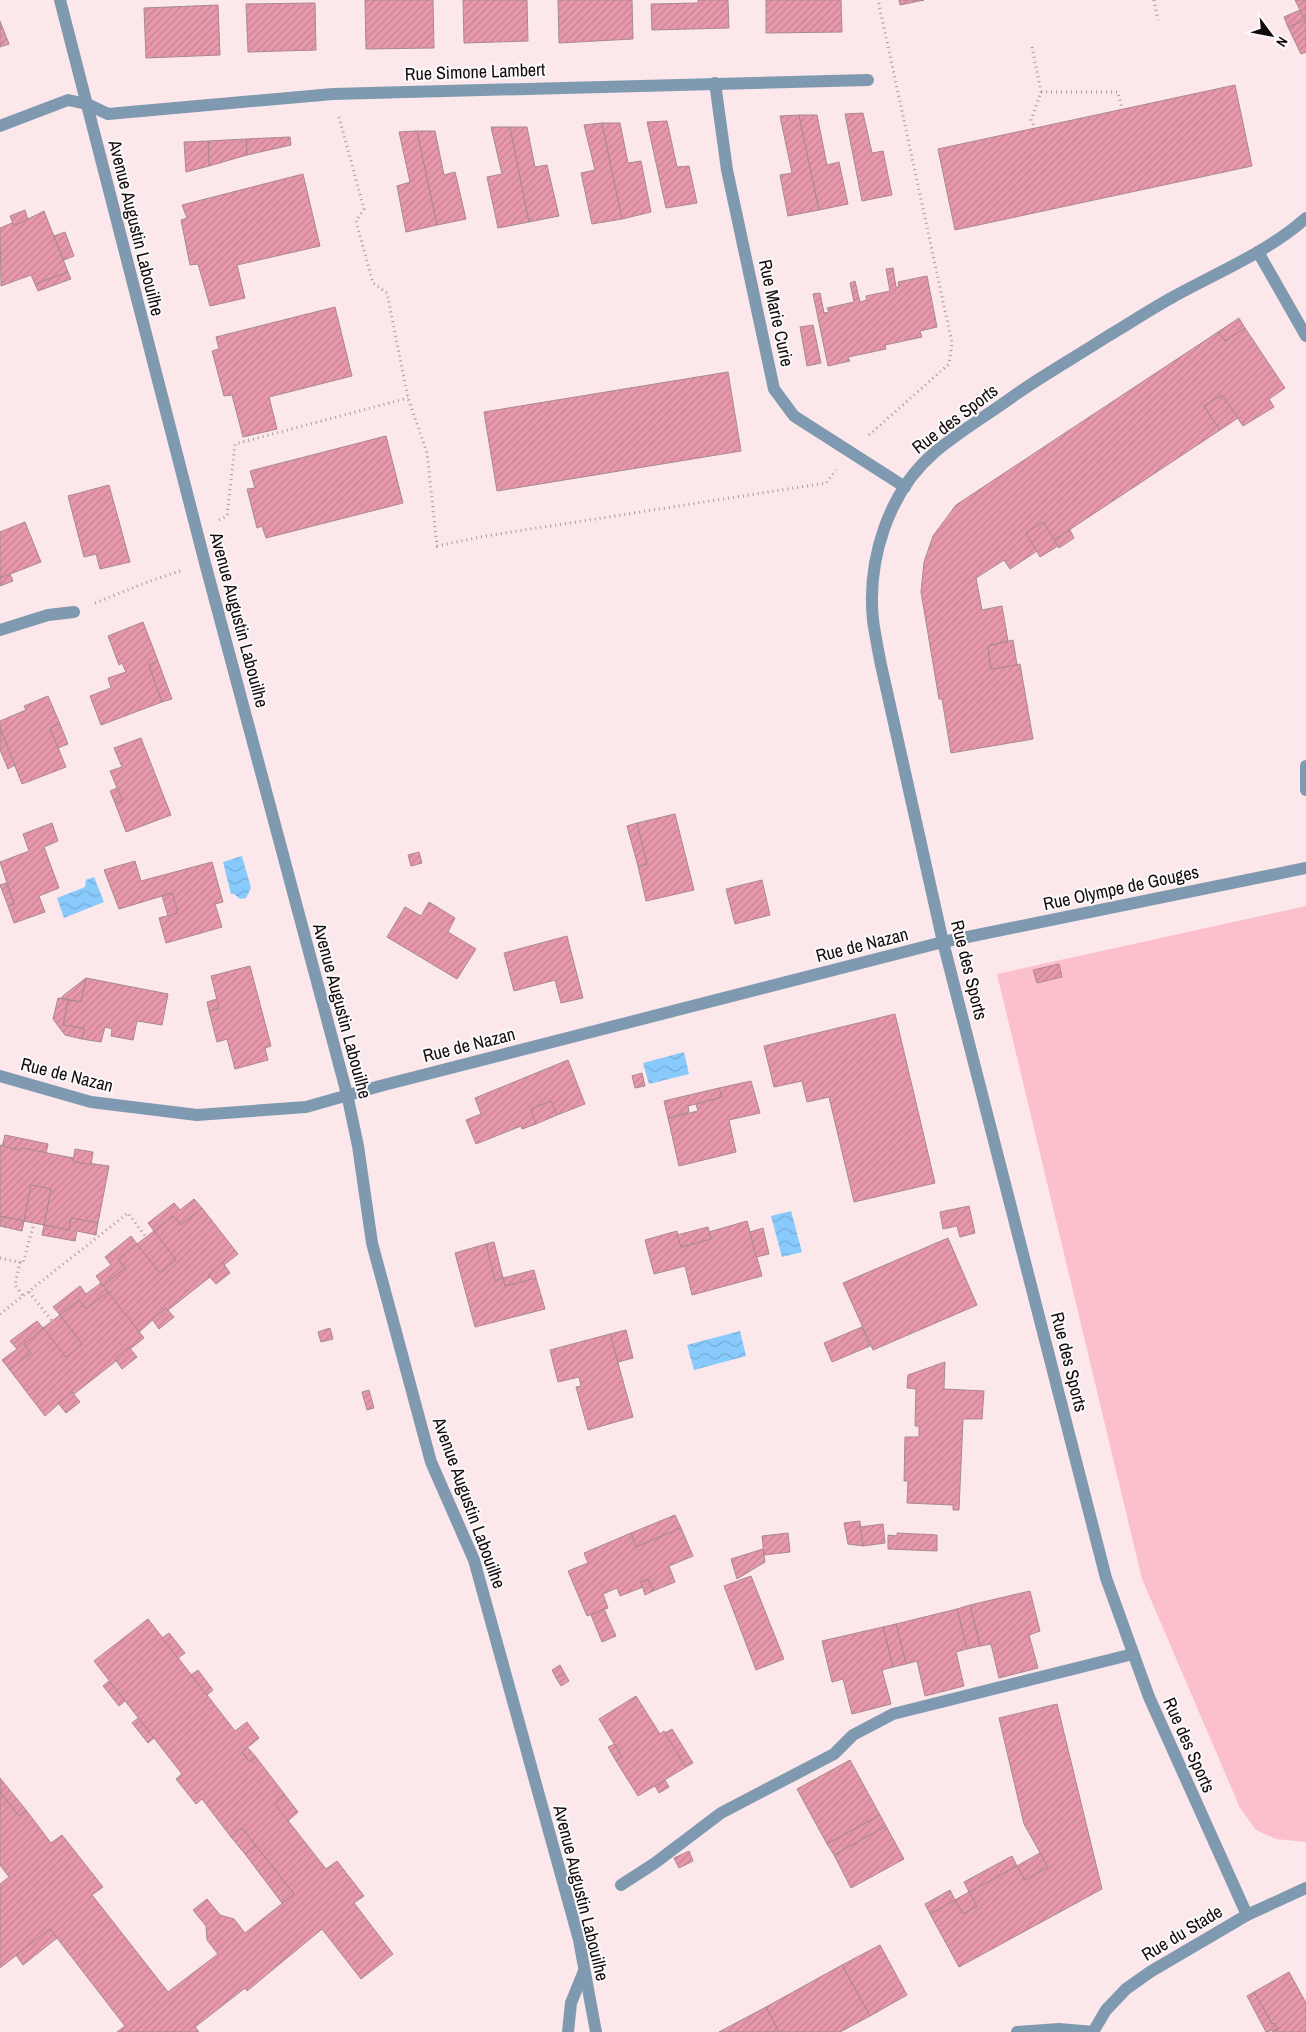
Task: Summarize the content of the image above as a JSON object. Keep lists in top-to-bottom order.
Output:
{
  "streets": {
    "street": [
      "Rue Simone Lambert",
      "Avenue Augustin Labouilhe",
      "Rue Marie Curie",
      "Rue des Sports",
      "Rue Olympe de Gouges",
      "Rue de Nazan",
      "Rue du Stade"
    ]
  },
  "crossings": [
    ["Rue Simone Lambert", "Avenue Augustin Labouilhe"],
    ["Rue Simone Lambert", "Rue Marie Curie"],
    ["Avenue Augustin Labouilhe", "Rue de Nazan"],
    ["Rue Marie Curie", "Rue des Sports"],
    ["Rue des Sports", "Rue Olympe de Gouges"],
    ["Rue des Sports", "Rue de Nazan"],
    ["Rue des Sports", "Rue du Stade"],
    ["Rue Olympe de Gouges", "Rue de Nazan"]
  ],
  "north": "bottom right"
}
